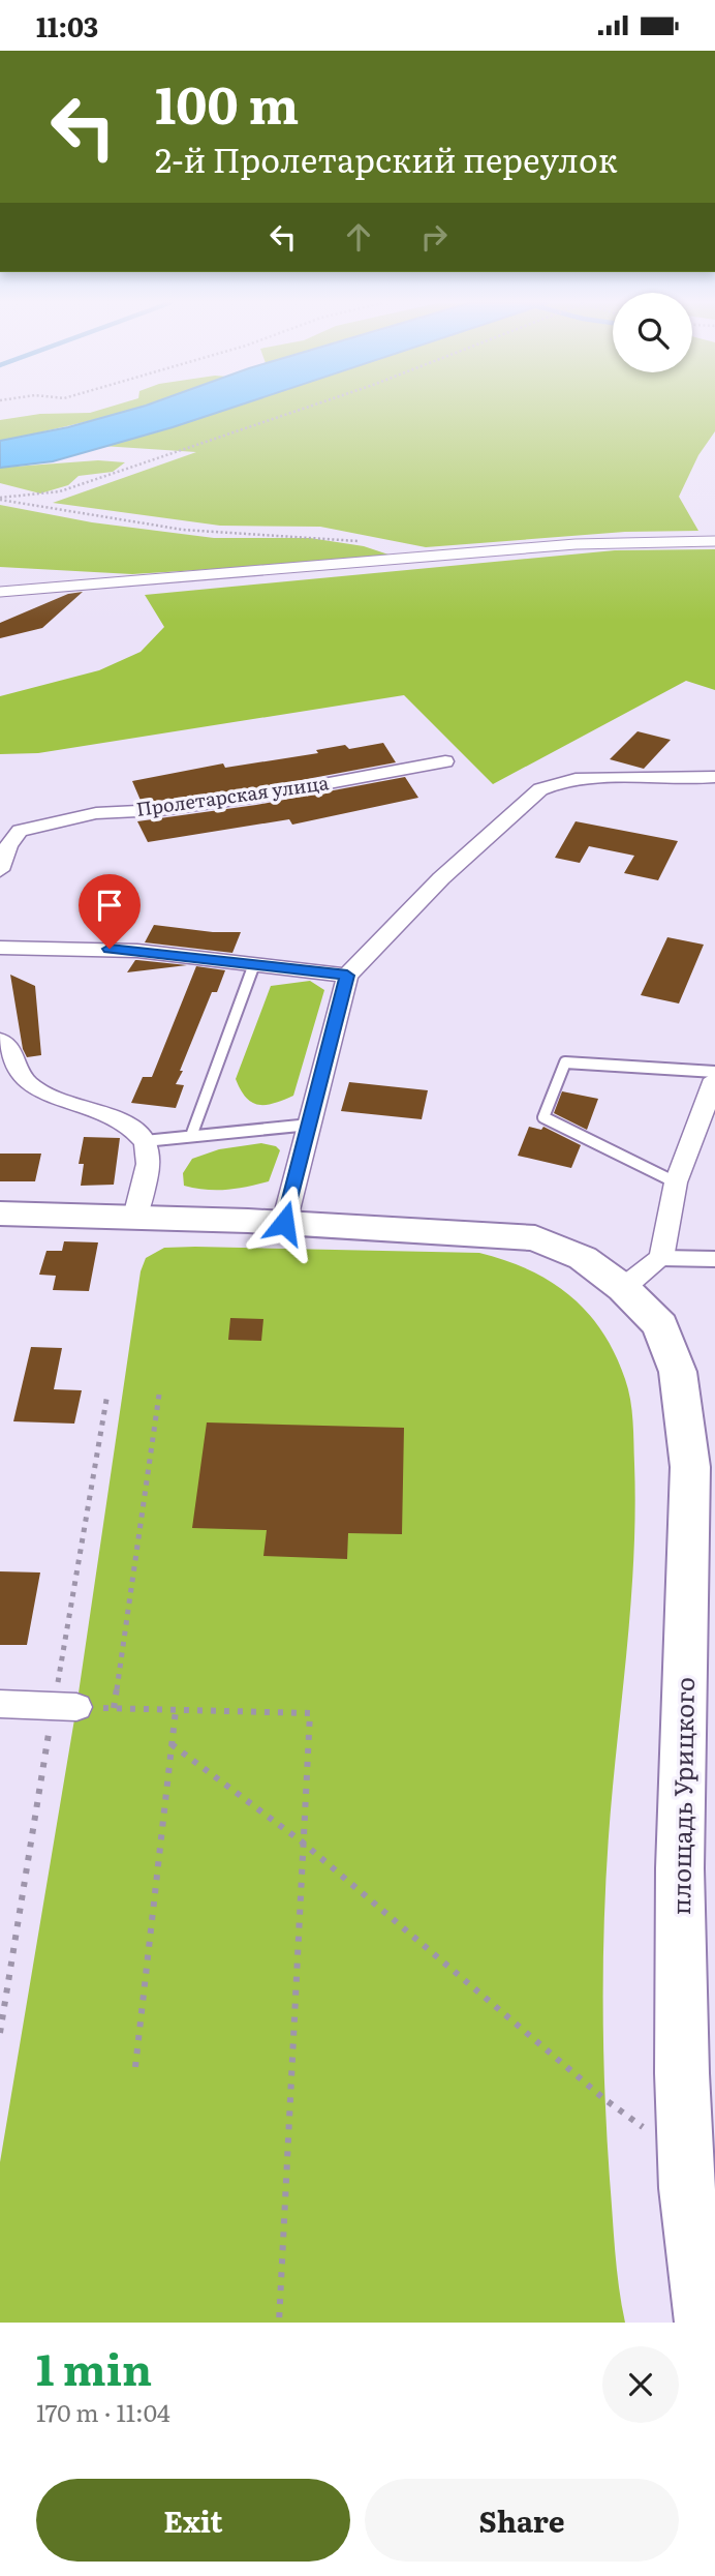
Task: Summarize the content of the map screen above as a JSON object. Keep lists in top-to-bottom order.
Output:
{
  "streets": {
    "main road": ["площадь Урицкого"],
    "street": ["Пролетарская улица"]
  },
  "page": {
    "status": "11:03",
    "turn": ["100 m", "2-й Пролетарский переулок"],
    "heading": ["1 min", "170 m · 11:04"],
    "buttons": ["Exit", "Share"]
  }
}
